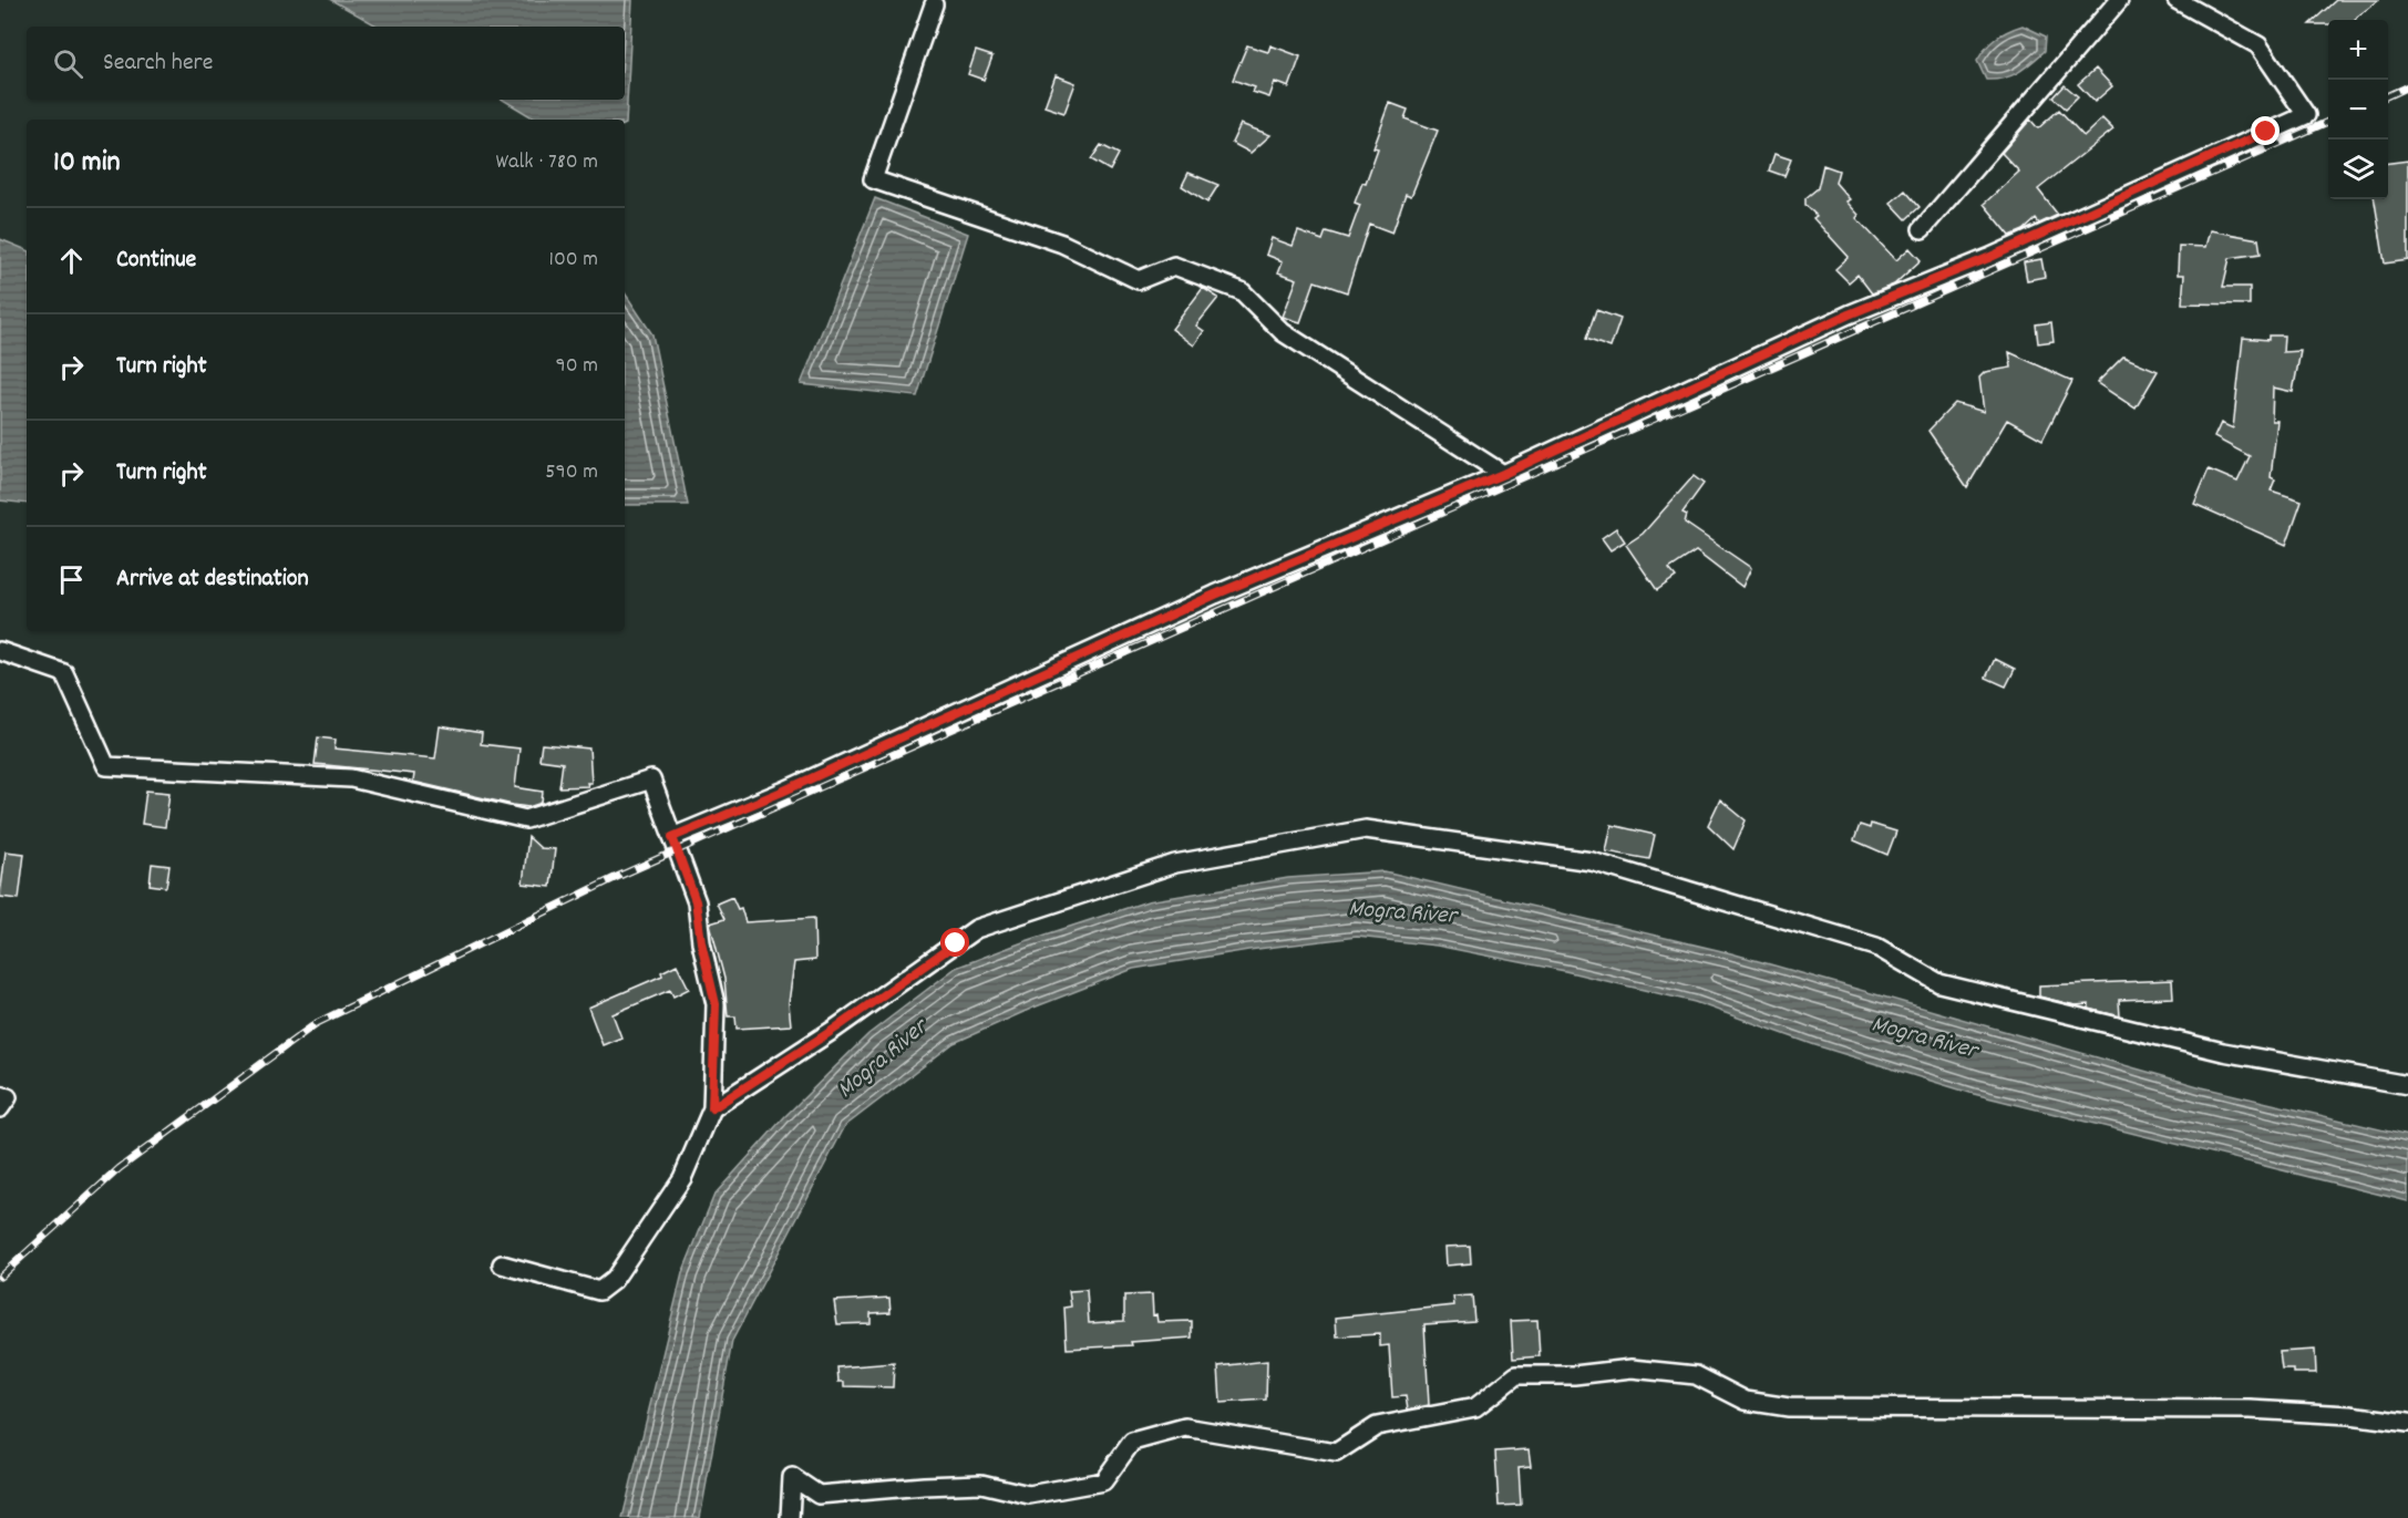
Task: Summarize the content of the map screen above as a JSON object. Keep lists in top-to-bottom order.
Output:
{
  "water": ["Mogra River"],
  "page": {
    "map_buttons": ["+", "−"],
    "search": "Search here",
    "heading": ["10 min", "Walk · 780 m"],
    "list": [
      ["Continue", "100 m"],
      ["Turn right", "90 m"],
      ["Turn right", "590 m"],
      "Arrive at destination"
    ]
  }
}
